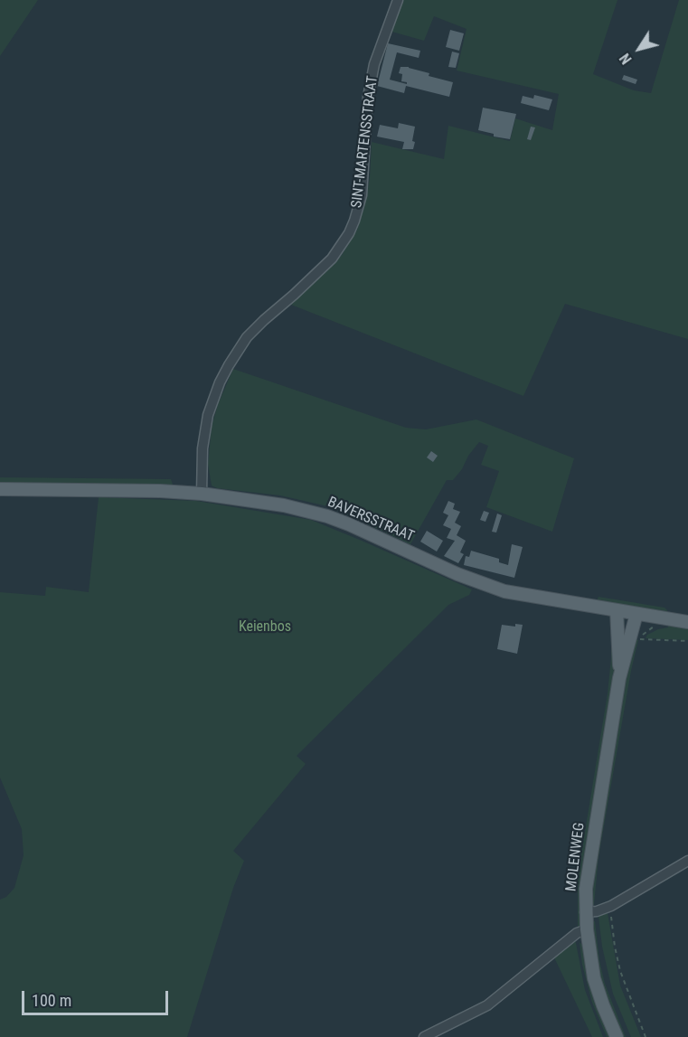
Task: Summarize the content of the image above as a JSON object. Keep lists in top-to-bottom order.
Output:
{
  "streets": {
    "main road": ["BAVERSSTRAAT", "MOLENWEG"],
    "street": ["SINT-MARTENSSTRAAT"]
  },
  "crossings": [
    ["SINT-MARTENSSTRAAT", "BAVERSSTRAAT"],
    ["BAVERSSTRAAT", "MOLENWEG"]
  ],
  "parks": ["Keienbos"],
  "scale_bar": "100 m",
  "north": "bottom left"
}
